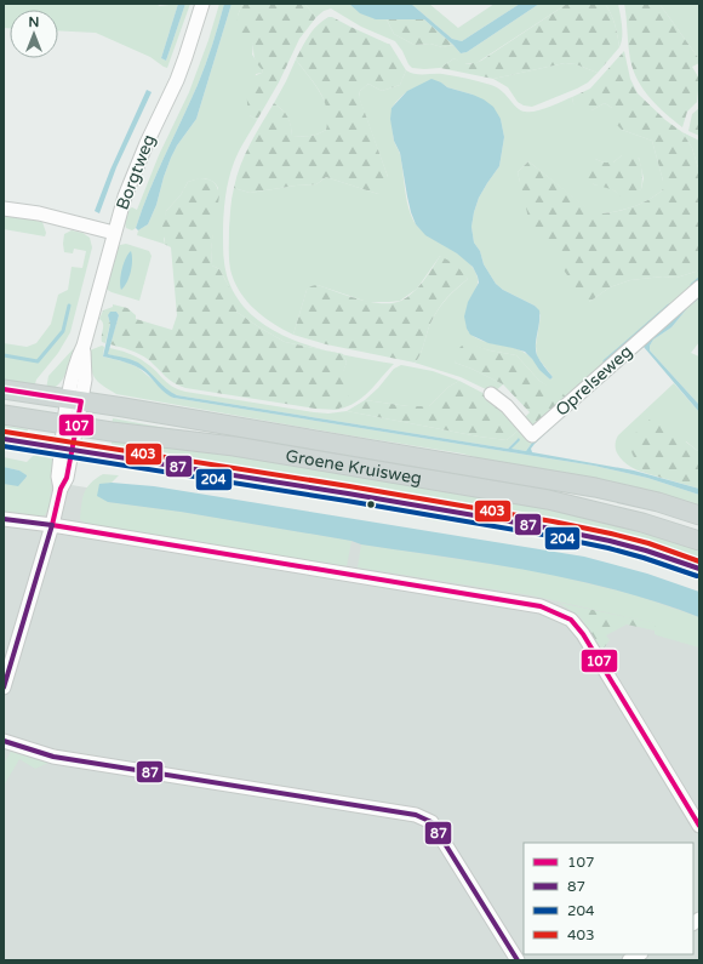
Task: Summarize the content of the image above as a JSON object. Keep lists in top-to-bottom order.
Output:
{
  "streets": {
    "main road": ["Groene Kruisweg"],
    "street": ["Borgtweg", "Oprelseweg"]
  },
  "crossings": [
    ["Borgtweg", "Groene Kruisweg"]
  ],
  "lines": [
    "transit line 107",
    "transit line 403",
    "transit line 87",
    "transit line 204"
  ],
  "legend": [
    "107",
    "87",
    "204",
    "403"
  ],
  "north": "top"
}
